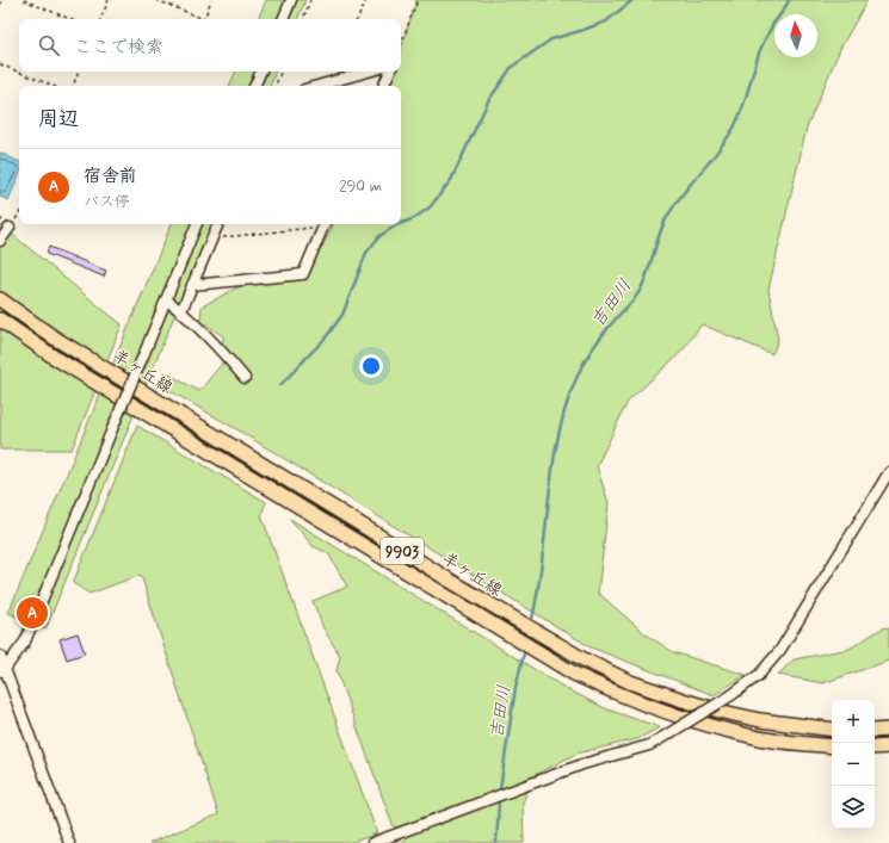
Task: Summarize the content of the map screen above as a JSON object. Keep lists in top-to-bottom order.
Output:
{
  "streets": {
    "main road": ["羊ヶ丘線", "9903"]
  },
  "water": ["吉田川"],
  "north": "top",
  "page": {
    "search": "ここで検索",
    "heading": "周辺",
    "list": [
      {
        "mark": "A",
        "name": "宿舎前",
        "note": "バス停",
        "value": "290 m"
      }
    ],
    "pins": "A",
    "map_buttons": ["+", "−"]
  }
}
